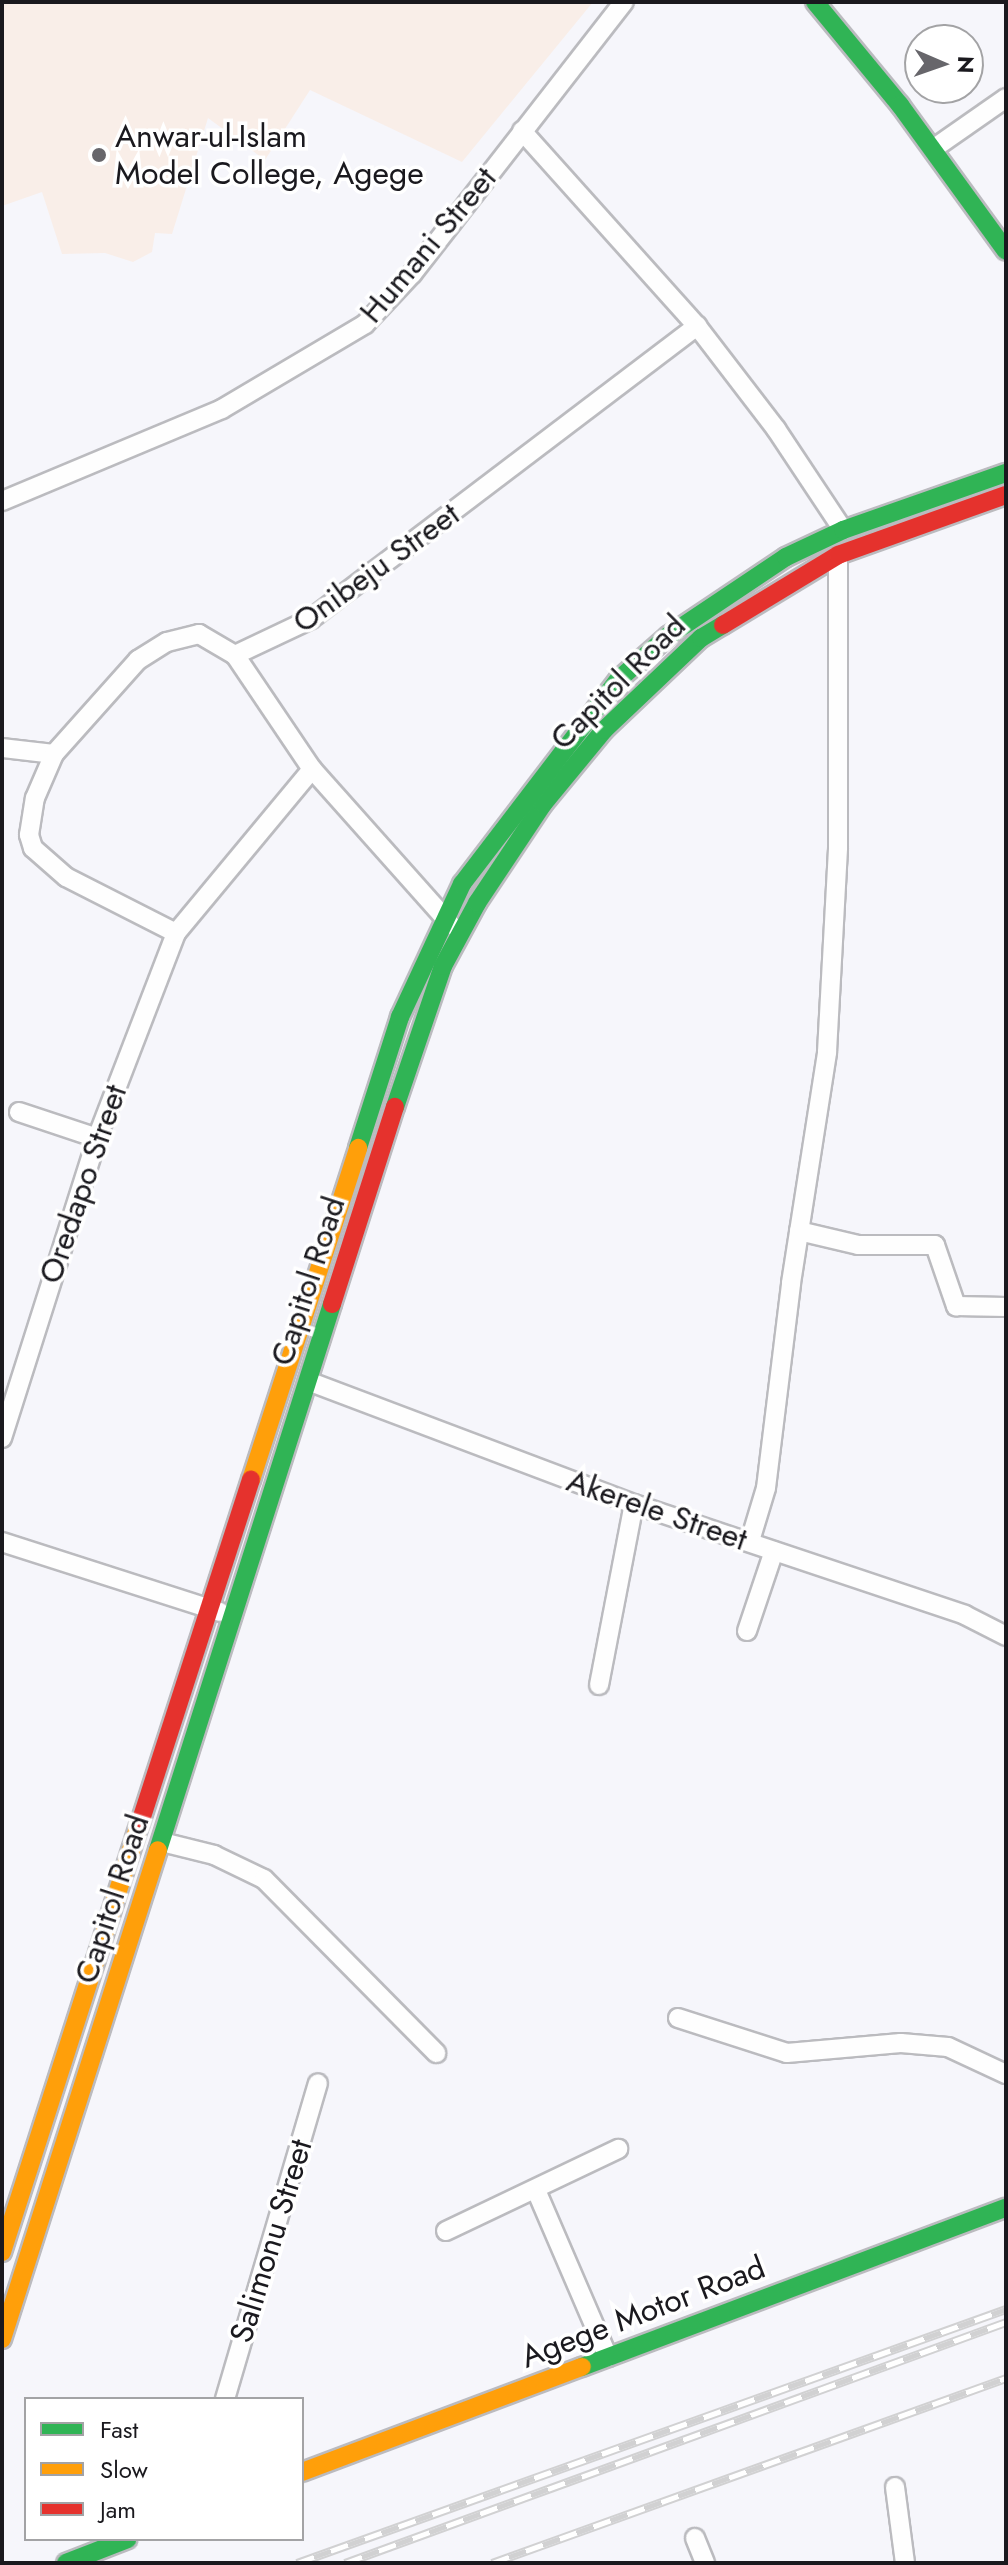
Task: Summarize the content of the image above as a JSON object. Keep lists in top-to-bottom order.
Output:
{
  "streets": {
    "main road": ["Capitol Road", "Agege Motor Road"],
    "street": [
      "Humani Street",
      "Onibeju Street",
      "Oredapo Street",
      "Akerele Street",
      "Salimonu Street"
    ]
  },
  "crossings": [
    ["Onibeju Street", "Oredapo Street"],
    ["Capitol Road", "Akerele Street"]
  ],
  "places": ["Anwar-ul-Islam Model College, Agege"],
  "legend": ["Fast", "Slow", "Jam"],
  "north": "right"
}
